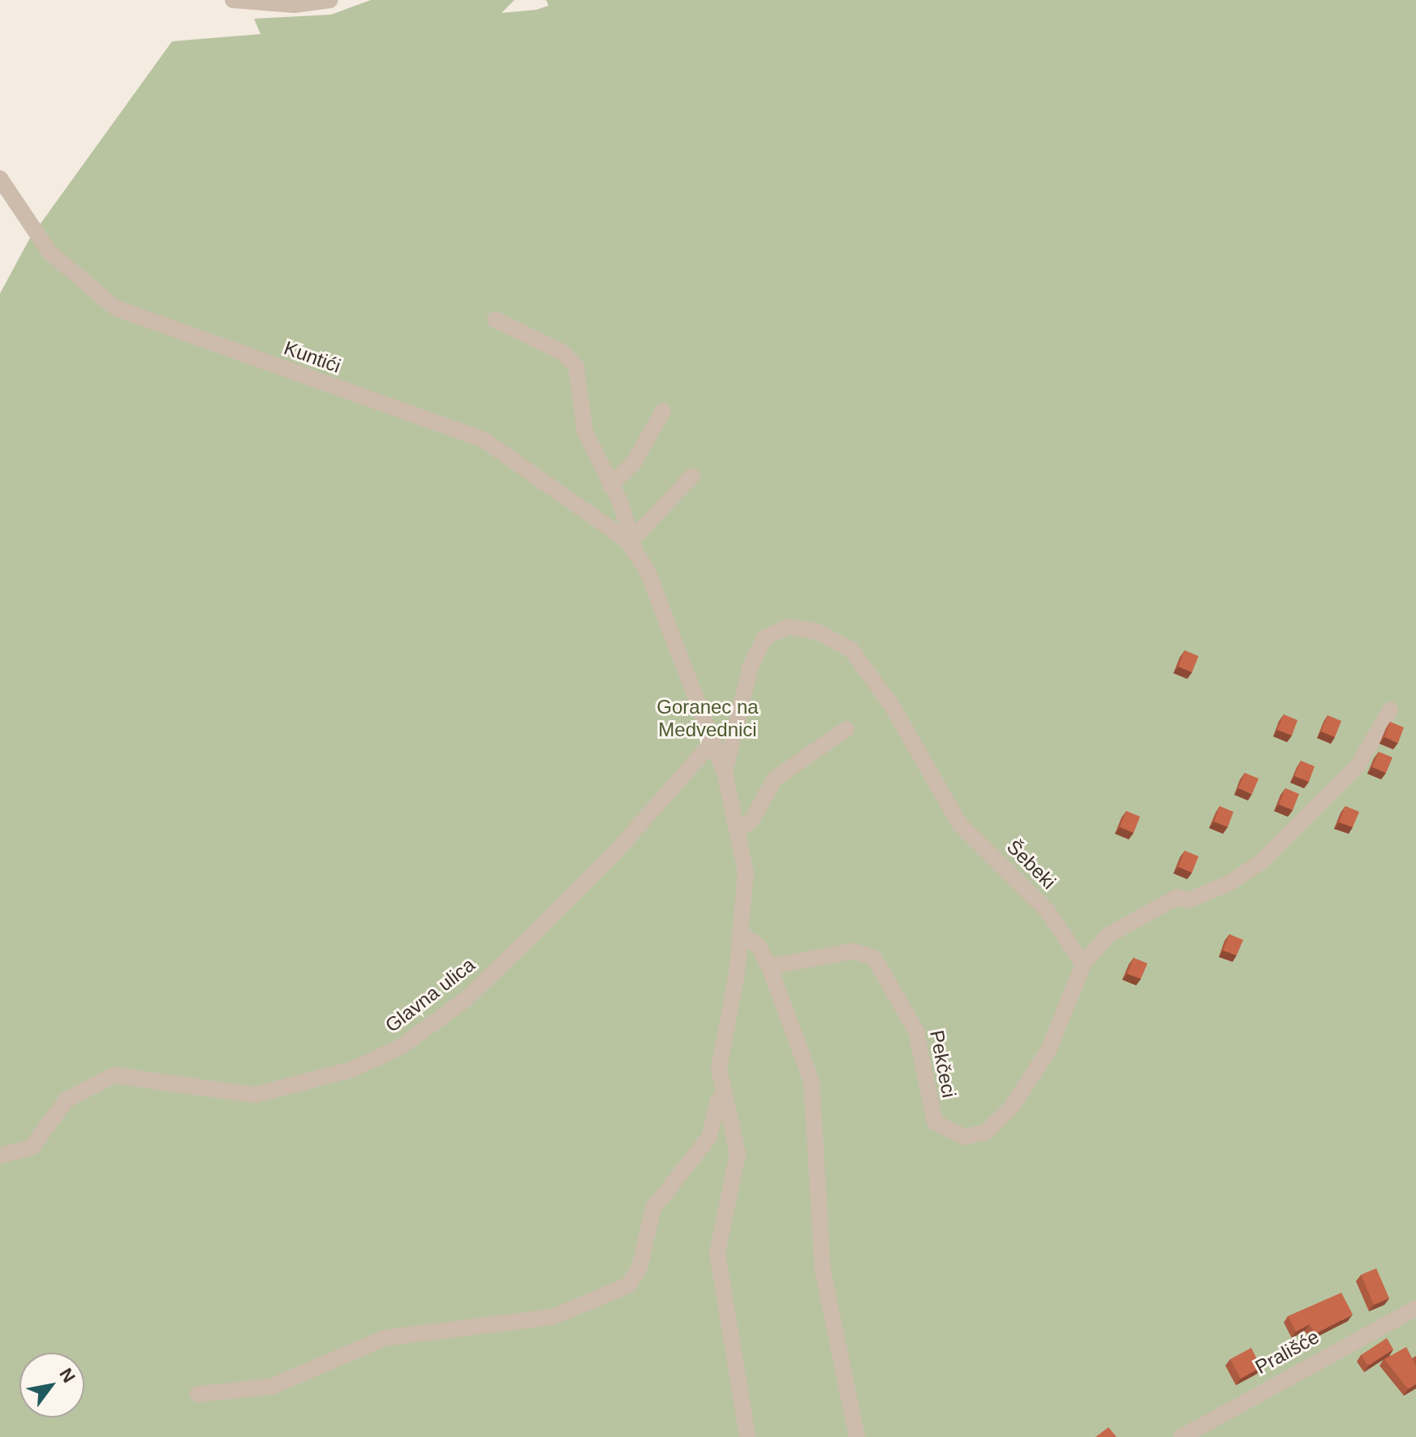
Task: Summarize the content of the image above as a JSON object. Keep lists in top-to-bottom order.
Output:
{
  "streets": {
    "street": [
      "Kuntići",
      "Šebeki",
      "Glavna ulica",
      "Pekčeci",
      "Prališće"
    ]
  },
  "crossings": [
    ["Kuntići", "Šebeki"],
    ["Kuntići", "Glavna ulica"],
    ["Šebeki", "Pekčeci"]
  ],
  "parks": ["Goranec na Medvednici"],
  "north": "top right"
}
